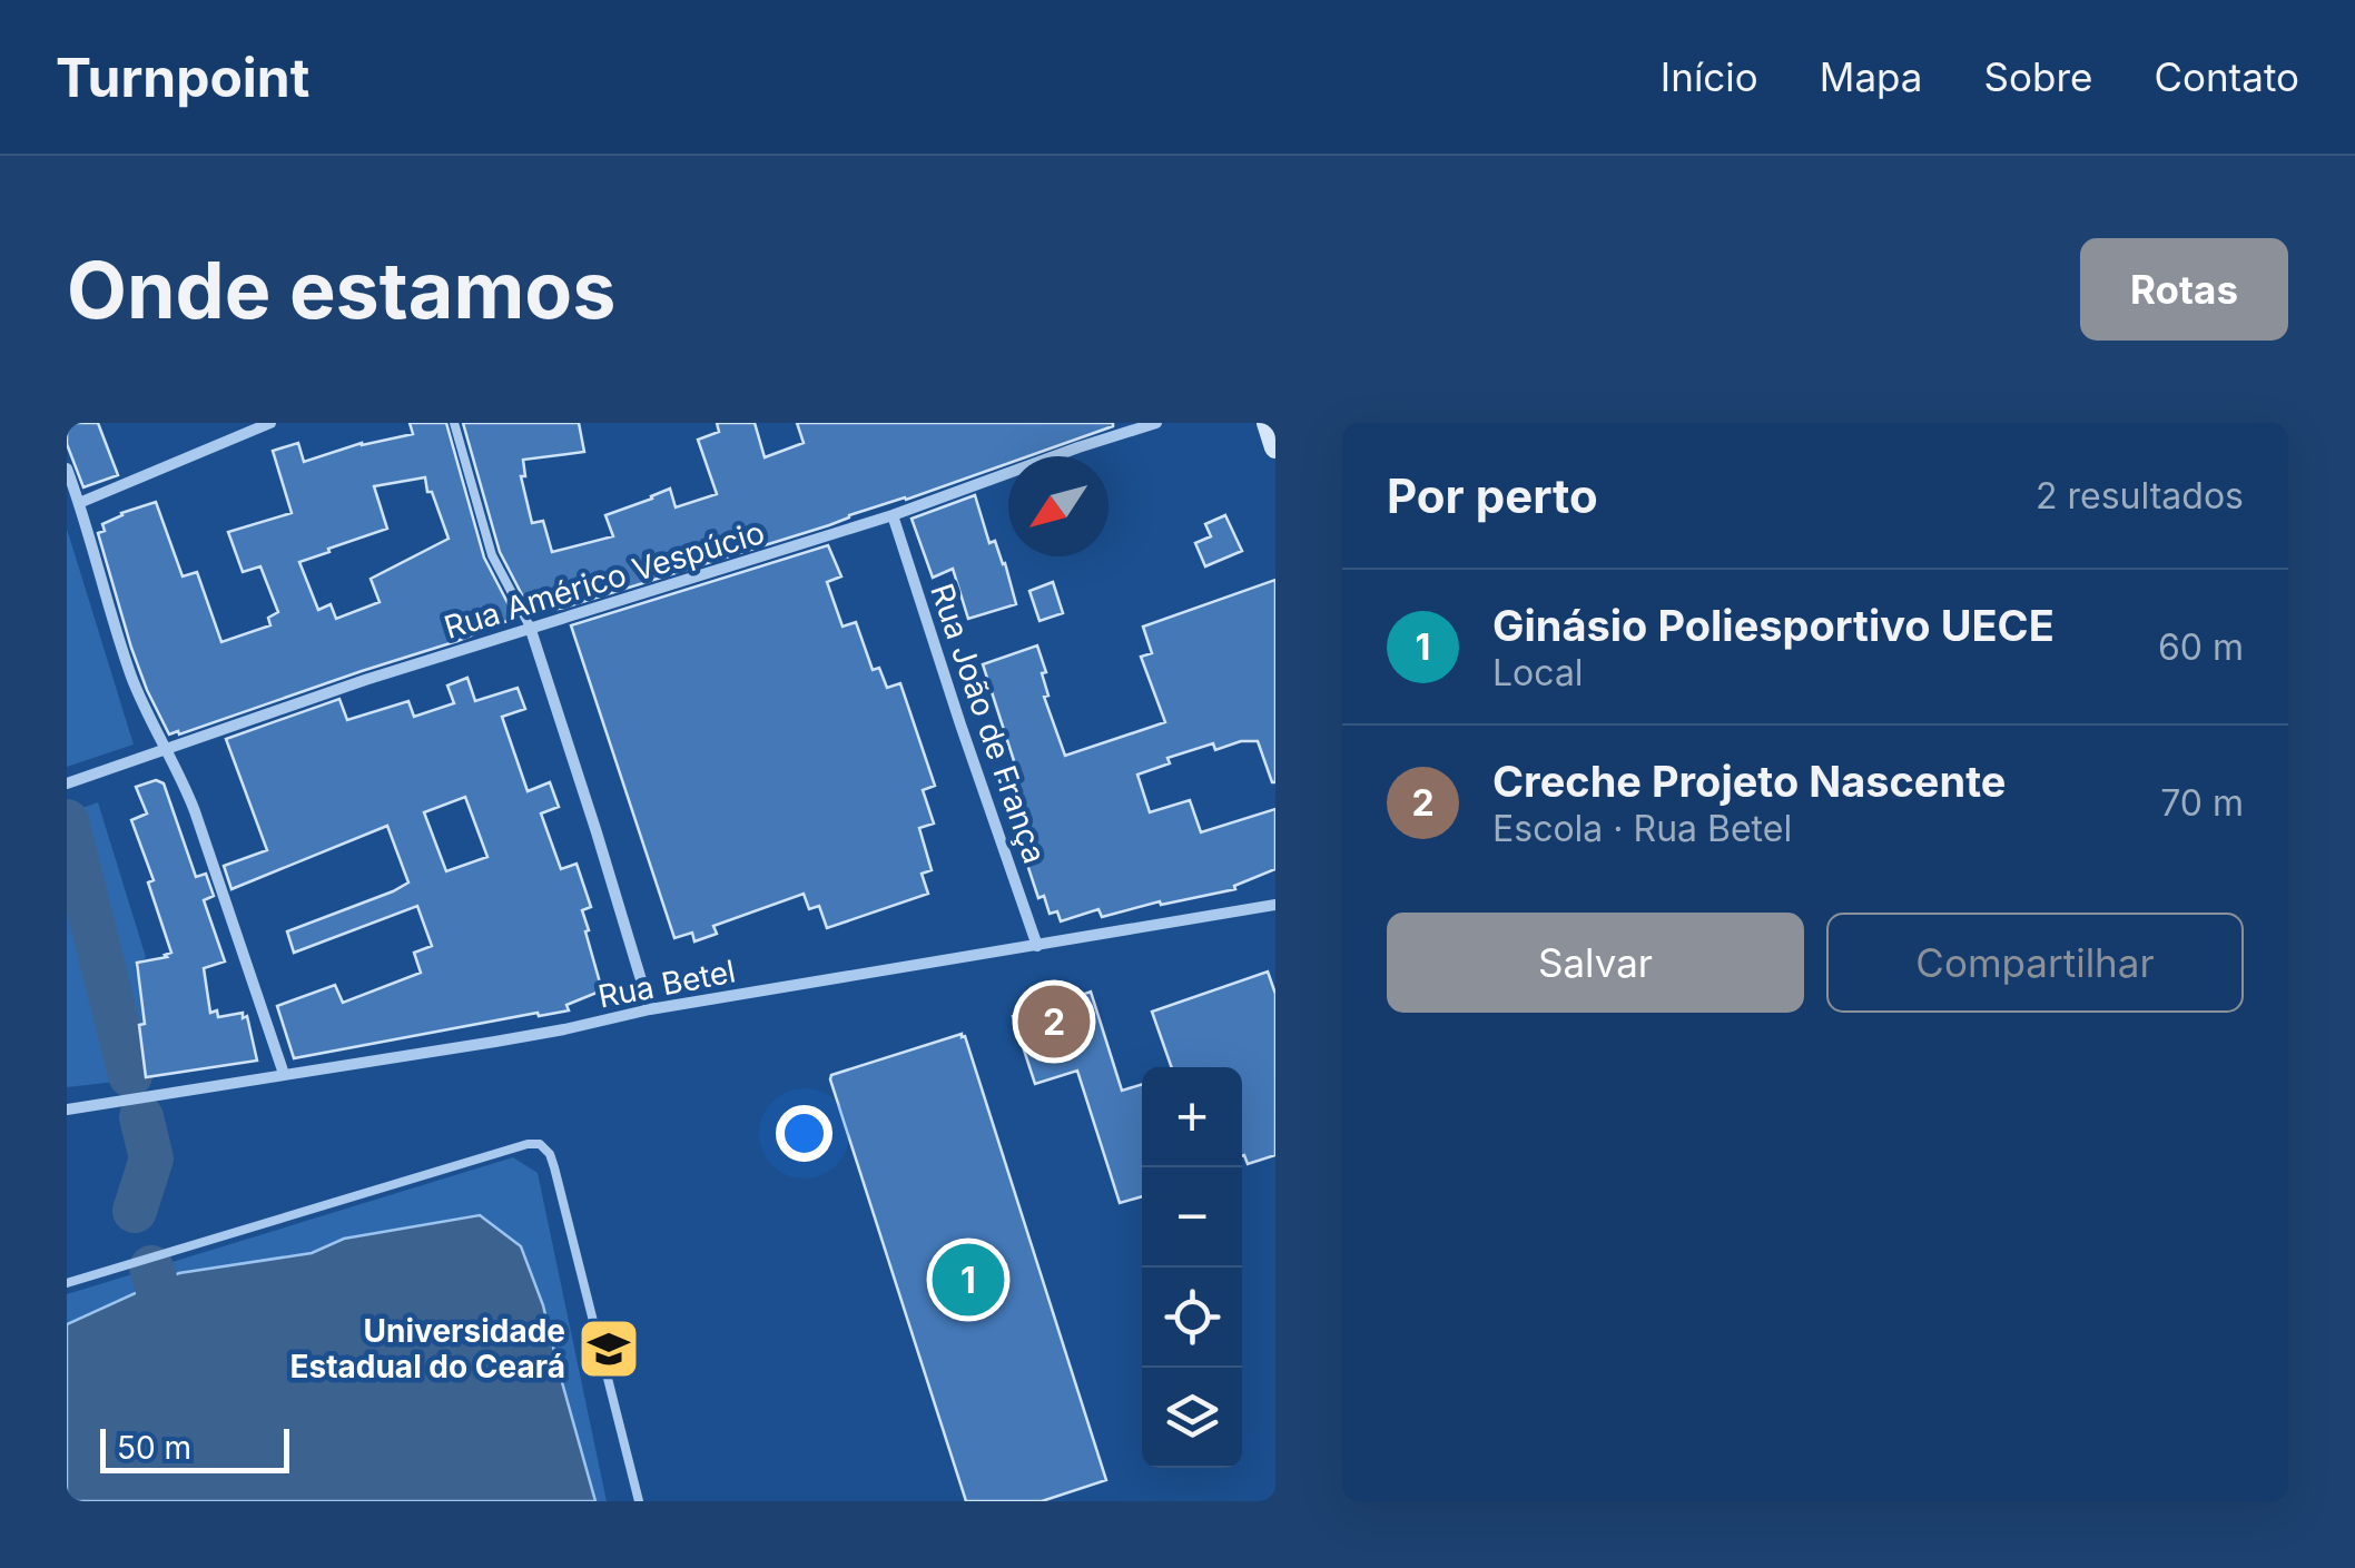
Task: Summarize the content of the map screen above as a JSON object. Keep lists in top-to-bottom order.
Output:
{
  "streets": {
    "street": ["Rua Américo Vespúcio", "Rua João de França", "Rua Betel"]
  },
  "crossings": [
    ["Rua Américo Vespúcio", "Rua João de França"],
    ["Rua João de França", "Rua Betel"]
  ],
  "places": {
    "school or university": ["Universidade Estadual do Ceará"]
  },
  "scale_bar": "50 m",
  "north": "bottom left",
  "page": {
    "header": "Turnpoint",
    "nav": [
      "Início",
      "Mapa",
      "Sobre",
      "Contato"
    ],
    "buttons": [
      "Rotas",
      ["Salvar", "Compartilhar"]
    ],
    "title": "Onde estamos",
    "heading": ["Por perto", "2 resultados"],
    "list": [
      {
        "mark": "1",
        "name": "Ginásio Poliesportivo UECE",
        "note": "Local",
        "value": "60 m"
      },
      {
        "mark": "2",
        "name": "Creche Projeto Nascente",
        "note": "Escola · Rua Betel",
        "value": "70 m"
      }
    ],
    "pins": ["2", "1"],
    "map_buttons": ["+", "−"],
    "scale": "50 m"
  }
}
